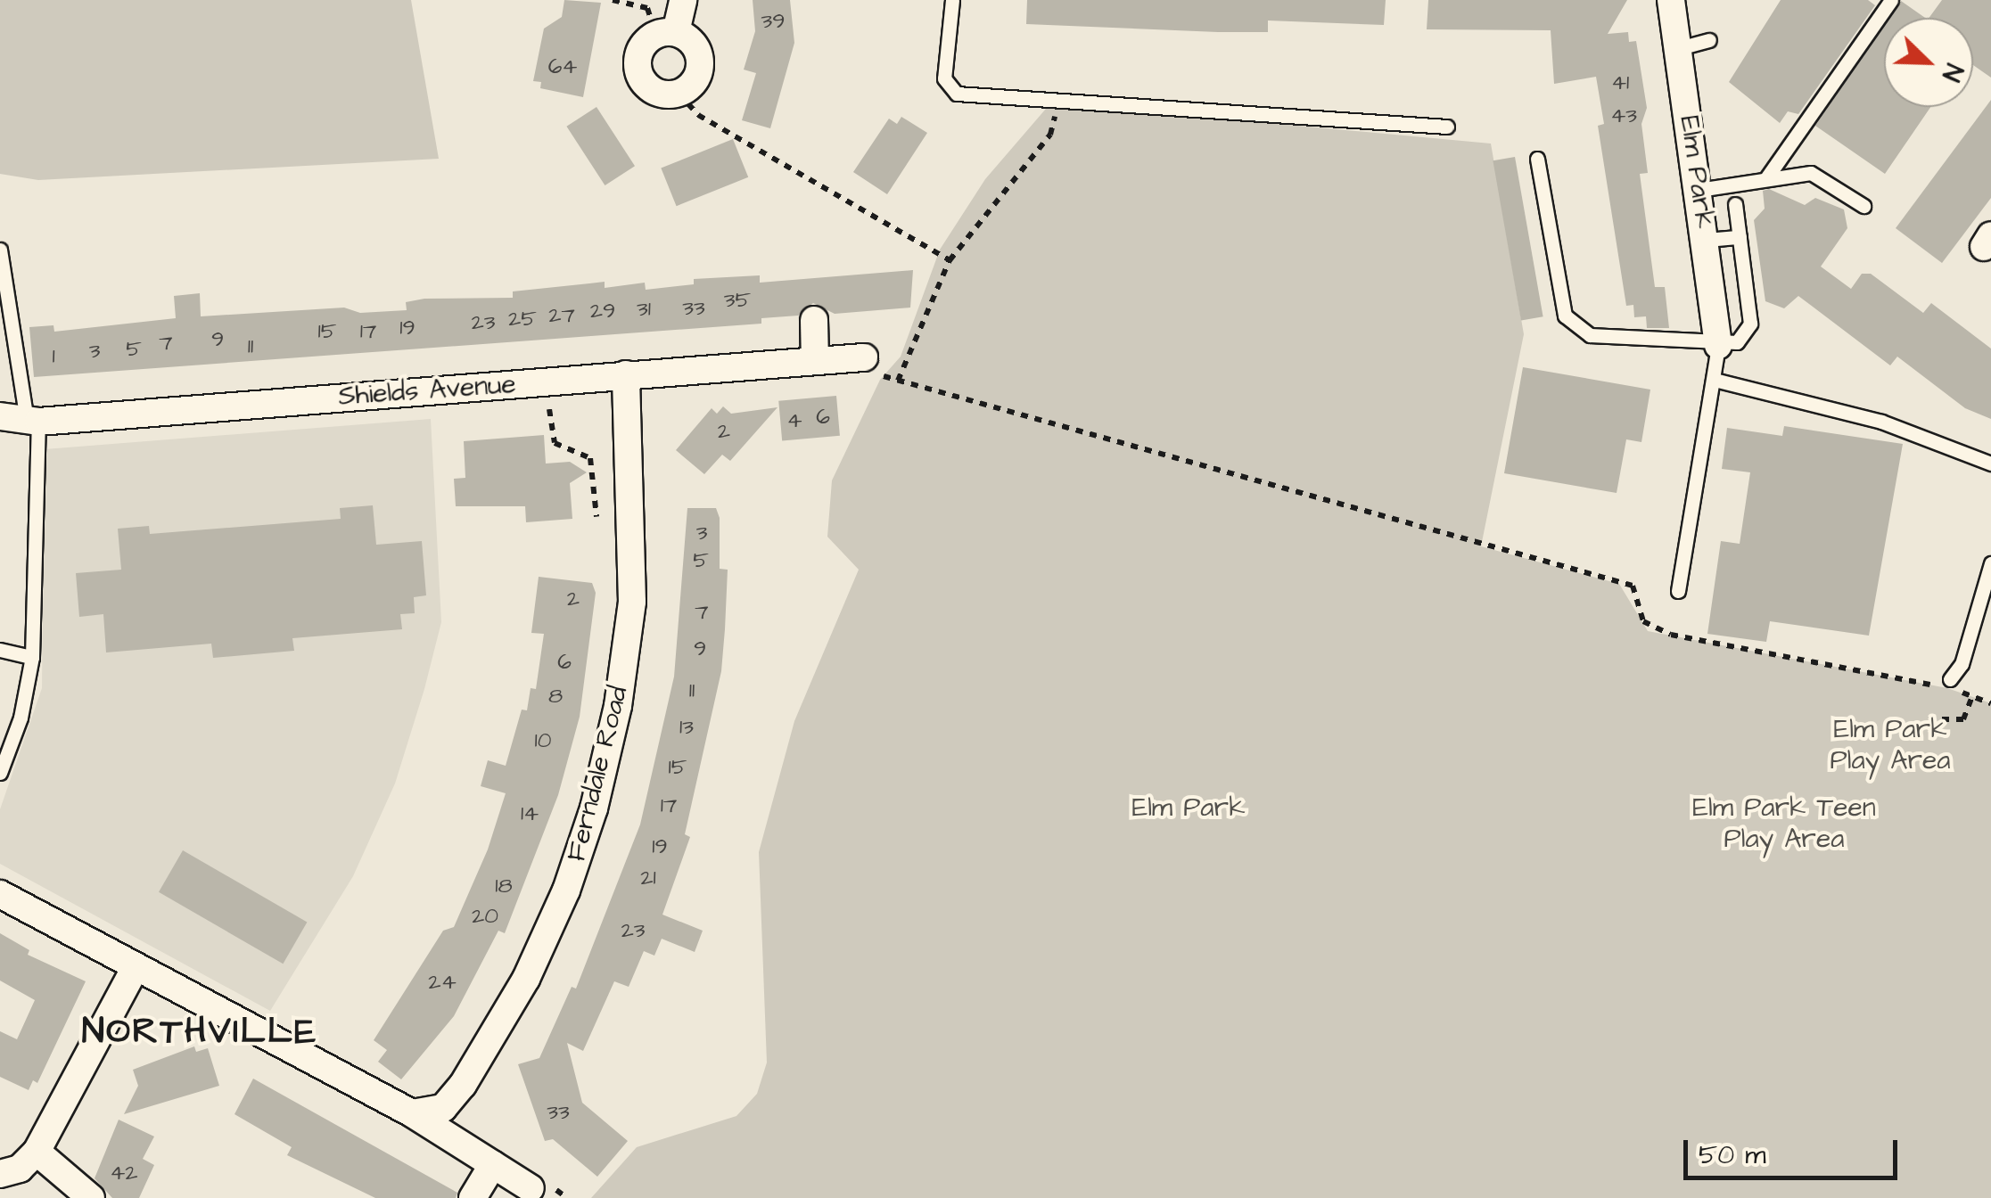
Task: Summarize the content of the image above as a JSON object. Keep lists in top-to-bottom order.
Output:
{
  "streets": {
    "street": ["Elm Park", "Shields Avenue", "Ferndale Road"]
  },
  "crossings": [
    ["Shields Avenue", "Ferndale Road"]
  ],
  "districts": ["NORTHVILLE"],
  "parks": ["Elm Park Play Area", "Elm Park", "Elm Park Teen Play Area"],
  "house_numbers": [
    "39",
    "64",
    "41",
    "43",
    "35",
    "33",
    "31",
    "29",
    "27",
    "25",
    "23",
    "19",
    "15",
    "17",
    "9",
    "7",
    "11",
    "5",
    "3",
    "1",
    "6",
    "4",
    "2",
    "3",
    "5",
    "2",
    "7",
    "9",
    "6",
    "11",
    "8",
    "13",
    "10",
    "15",
    "17",
    "14",
    "19",
    "21",
    "18",
    "20",
    "23",
    "24",
    "33",
    "42"
  ],
  "scale_bar": "50 m",
  "north": "bottom right"
}
